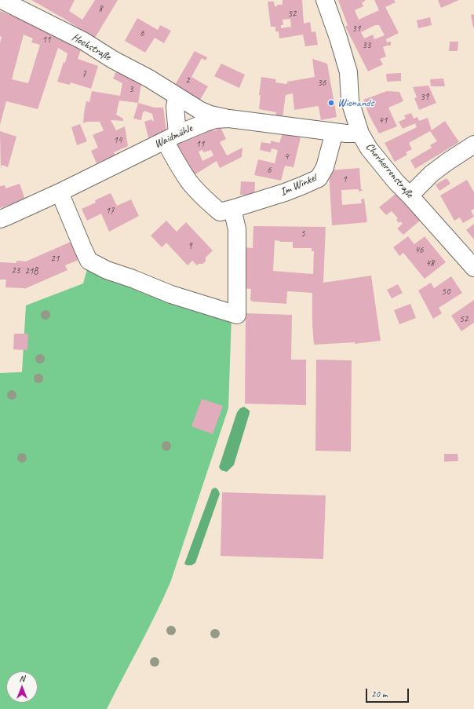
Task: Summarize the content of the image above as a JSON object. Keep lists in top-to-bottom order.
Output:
{
  "streets": {
    "street": [
      "Hochstraße",
      "Waidmühle",
      "Chorherrenstraße",
      "Im Winkel"
    ]
  },
  "crossings": [
    ["Hochstraße", "Waidmühle"],
    ["Waidmühle", "Chorherrenstraße"],
    ["Waidmühle", "Im Winkel"]
  ],
  "places": ["Wienands"],
  "house_numbers": [
    "8",
    "32",
    "31",
    "6",
    "11",
    "33",
    "7",
    "2",
    "36",
    "3",
    "39",
    "41",
    "14",
    "11",
    "4",
    "6",
    "1",
    "17",
    "5",
    "9",
    "46",
    "21",
    "48",
    "23",
    "21B",
    "50",
    "52"
  ],
  "scale_bar": "20 m",
  "north": "top"
}
